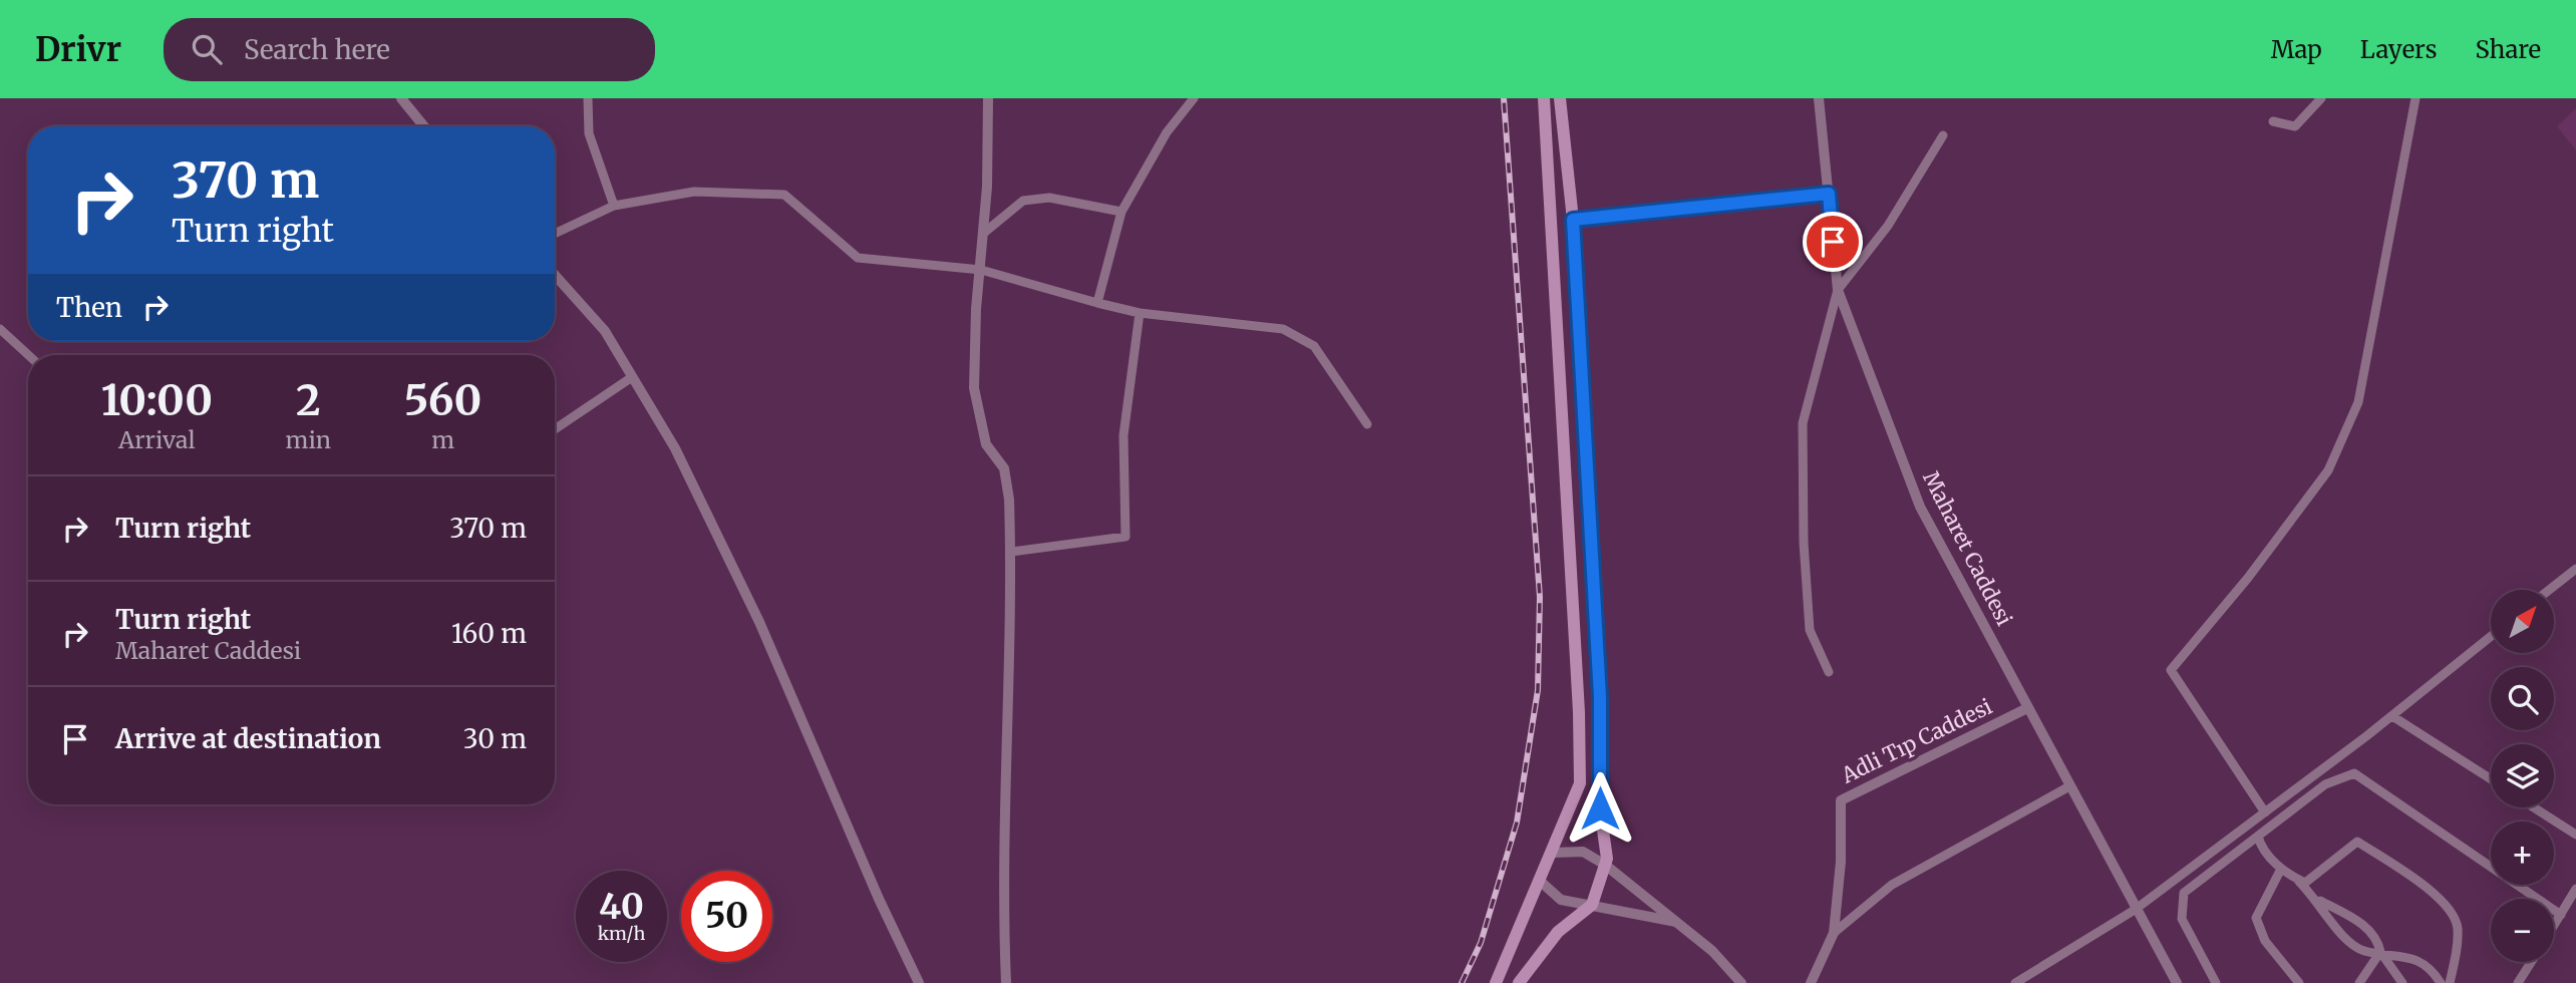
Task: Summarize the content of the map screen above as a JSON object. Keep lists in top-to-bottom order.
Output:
{
  "streets": {
    "street": ["Maharet Caddesi", "Adli Tıp Caddesi"]
  },
  "crossings": [
    ["Maharet Caddesi", "Adli Tıp Caddesi"]
  ],
  "north": "top right",
  "page": {
    "header": "Drivr",
    "search": "Search here",
    "nav": ["Map", "Layers", "Share"],
    "turn": ["370 m", "Turn right"],
    "then": "Then",
    "eta": [
      "10:00",
      "Arrival",
      "2",
      "min",
      "560",
      "m"
    ],
    "list": [
      {
        "name": "Turn right",
        "value": "370 m"
      },
      {
        "name": "Turn right",
        "note": "Maharet Caddesi",
        "value": "160 m"
      },
      {
        "name": "Arrive at destination",
        "value": "30 m"
      }
    ],
    "map_buttons": ["+", "−"],
    "speed": "40 km/h",
    "limit": "50"
  }
}
